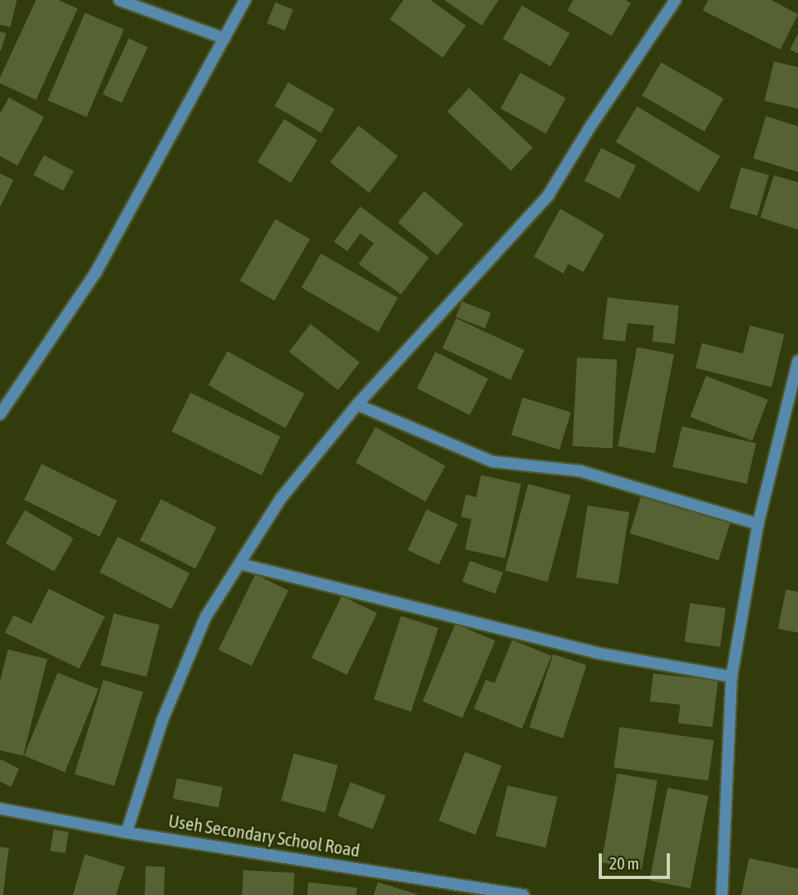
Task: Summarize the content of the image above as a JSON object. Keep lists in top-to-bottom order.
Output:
{
  "streets": {
    "street": ["Useh Secondary School Road"]
  },
  "scale_bar": "20 m"
}
